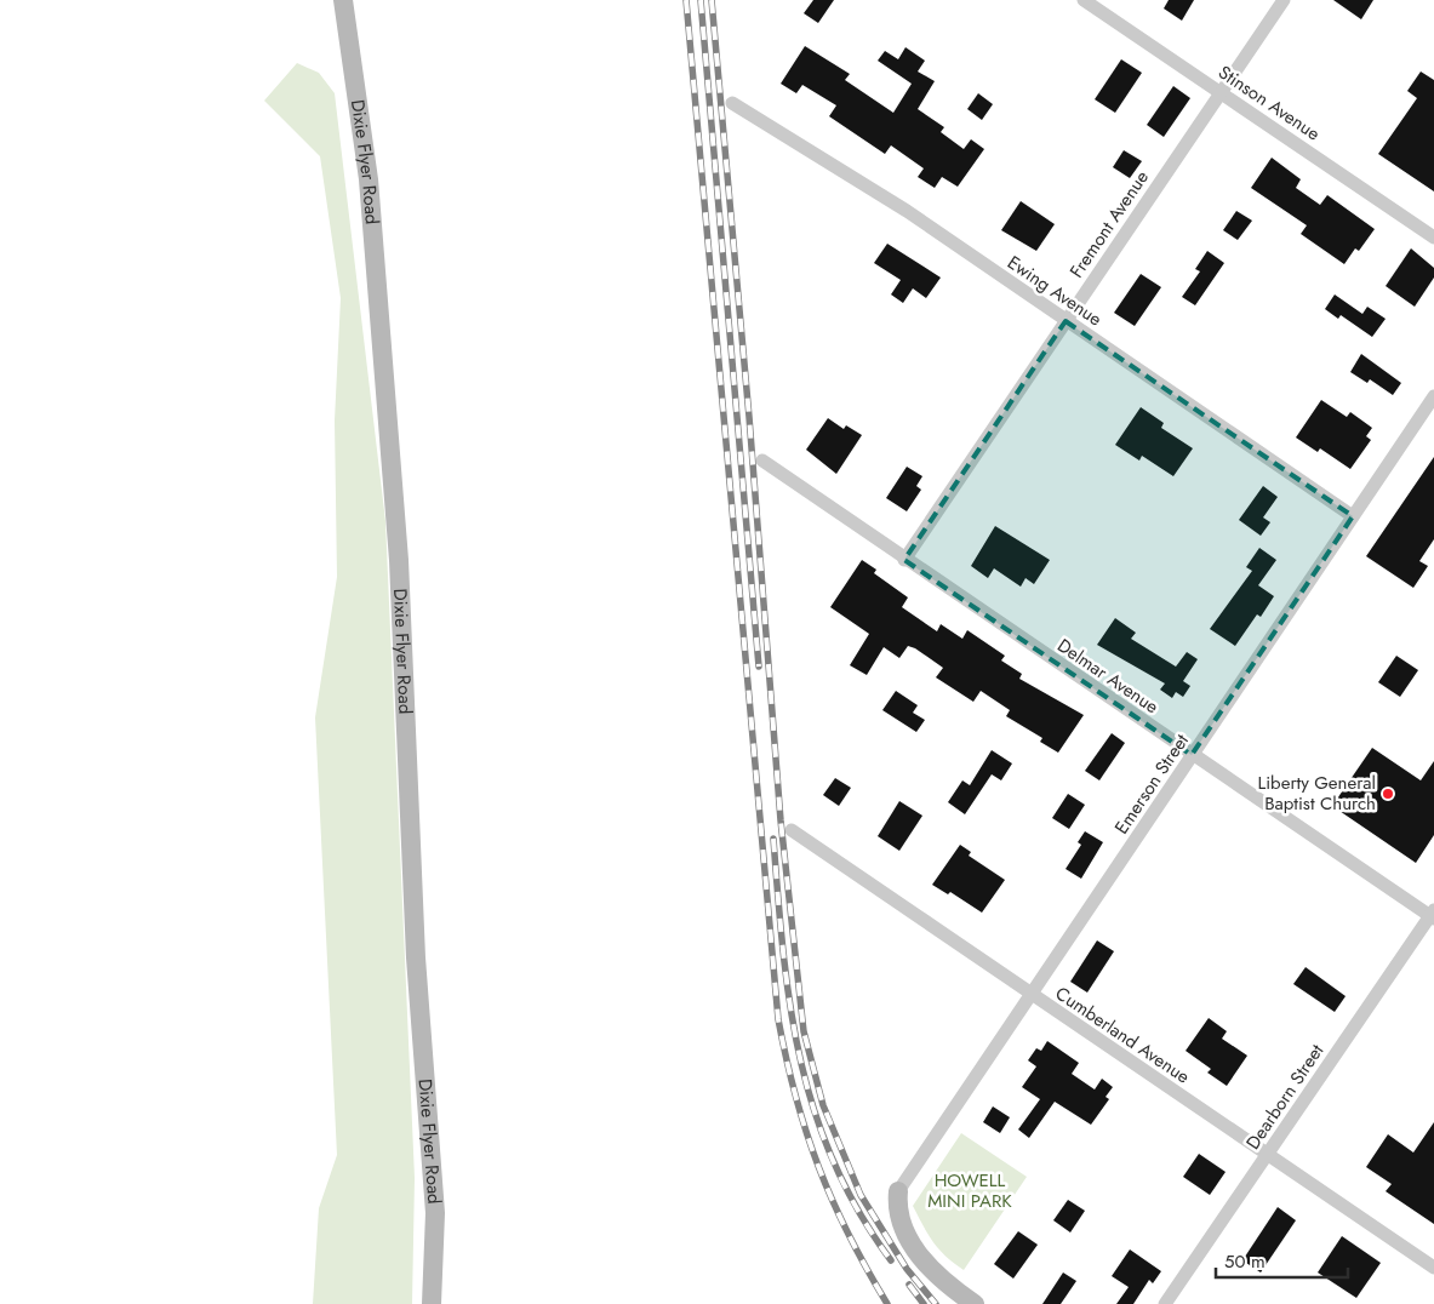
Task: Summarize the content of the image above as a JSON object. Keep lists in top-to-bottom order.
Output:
{
  "streets": {
    "street": [
      "Stinson Avenue",
      "Dixie Flyer Road",
      "Fremont Avenue",
      "Ewing Avenue",
      "Delmar Avenue",
      "Emerson Street",
      "Cumberland Avenue",
      "Dearborn Street"
    ]
  },
  "crossings": [
    ["Stinson Avenue", "Fremont Avenue"],
    ["Fremont Avenue", "Ewing Avenue"],
    ["Fremont Avenue", "Delmar Avenue"],
    ["Ewing Avenue", "Emerson Street"],
    ["Delmar Avenue", "Emerson Street"],
    ["Delmar Avenue", "Dearborn Street"],
    ["Emerson Street", "Cumberland Avenue"],
    ["Cumberland Avenue", "Dearborn Street"]
  ],
  "parks": ["HOWELL MINI PARK"],
  "places": ["Liberty General Baptist Church"],
  "scale_bar": "50 m"
}
